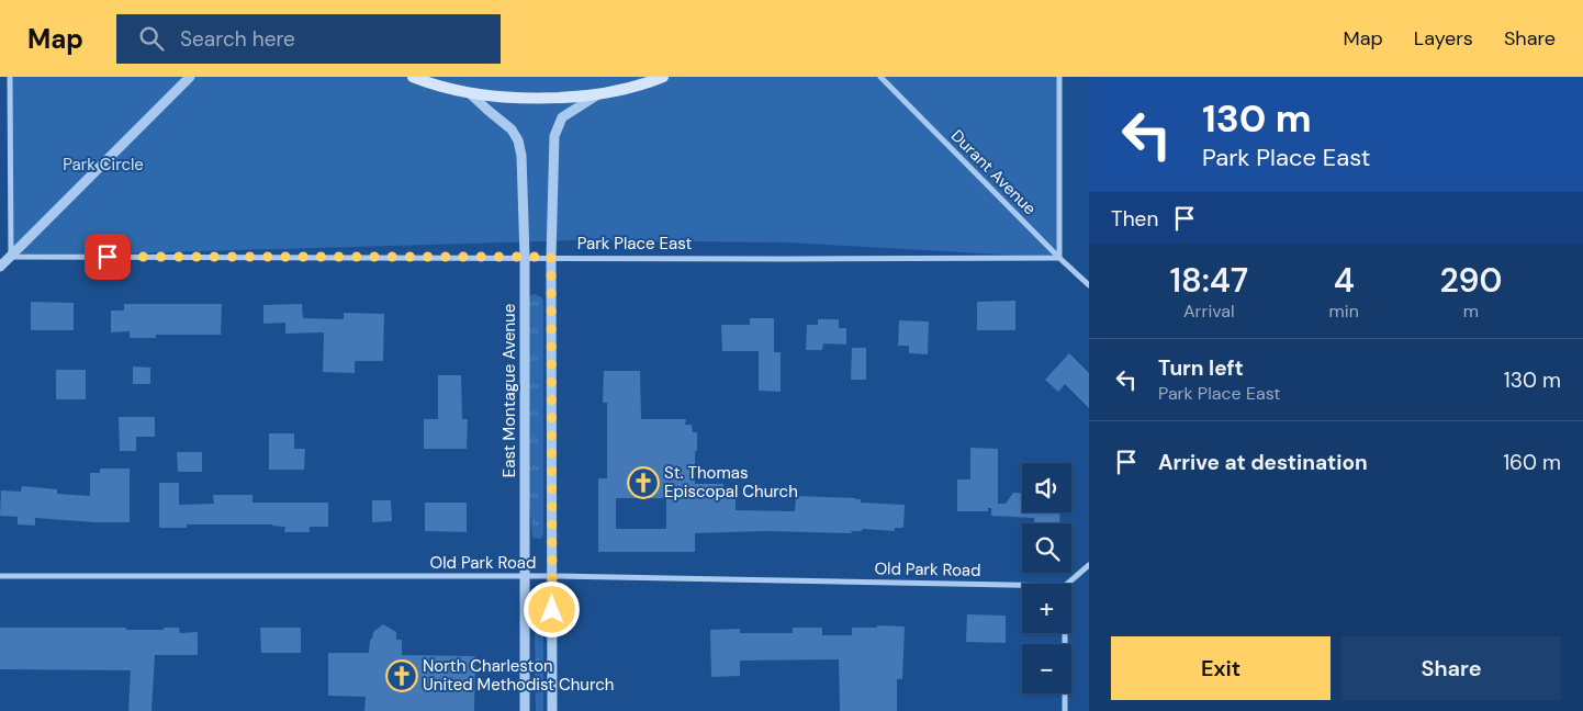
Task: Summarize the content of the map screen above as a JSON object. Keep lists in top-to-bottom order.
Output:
{
  "streets": {
    "street": [
      "Durant Avenue",
      "Park Place East",
      "East Montague Avenue",
      "Old Park Road"
    ]
  },
  "crossings": [
    ["Durant Avenue", "Park Place East"],
    ["Park Place East", "East Montague Avenue"],
    ["East Montague Avenue", "Old Park Road"]
  ],
  "parks": ["Park Circle"],
  "places": {
    "church": ["St. Thomas Episcopal Church", "North Charleston United Methodist Church"]
  },
  "page": {
    "header": "Map",
    "search": "Search here",
    "nav": ["Map", "Layers", "Share"],
    "turn": ["130 m", "Park Place East"],
    "then": "Then",
    "eta": [
      "18:47",
      "Arrival",
      "4",
      "min",
      "290",
      "m"
    ],
    "list": [
      {
        "name": "Turn left",
        "note": "Park Place East",
        "value": "130 m"
      },
      {
        "name": "Arrive at destination",
        "value": "160 m"
      }
    ],
    "map_buttons": ["+", "−"],
    "buttons": ["Exit", "Share"]
  }
}
